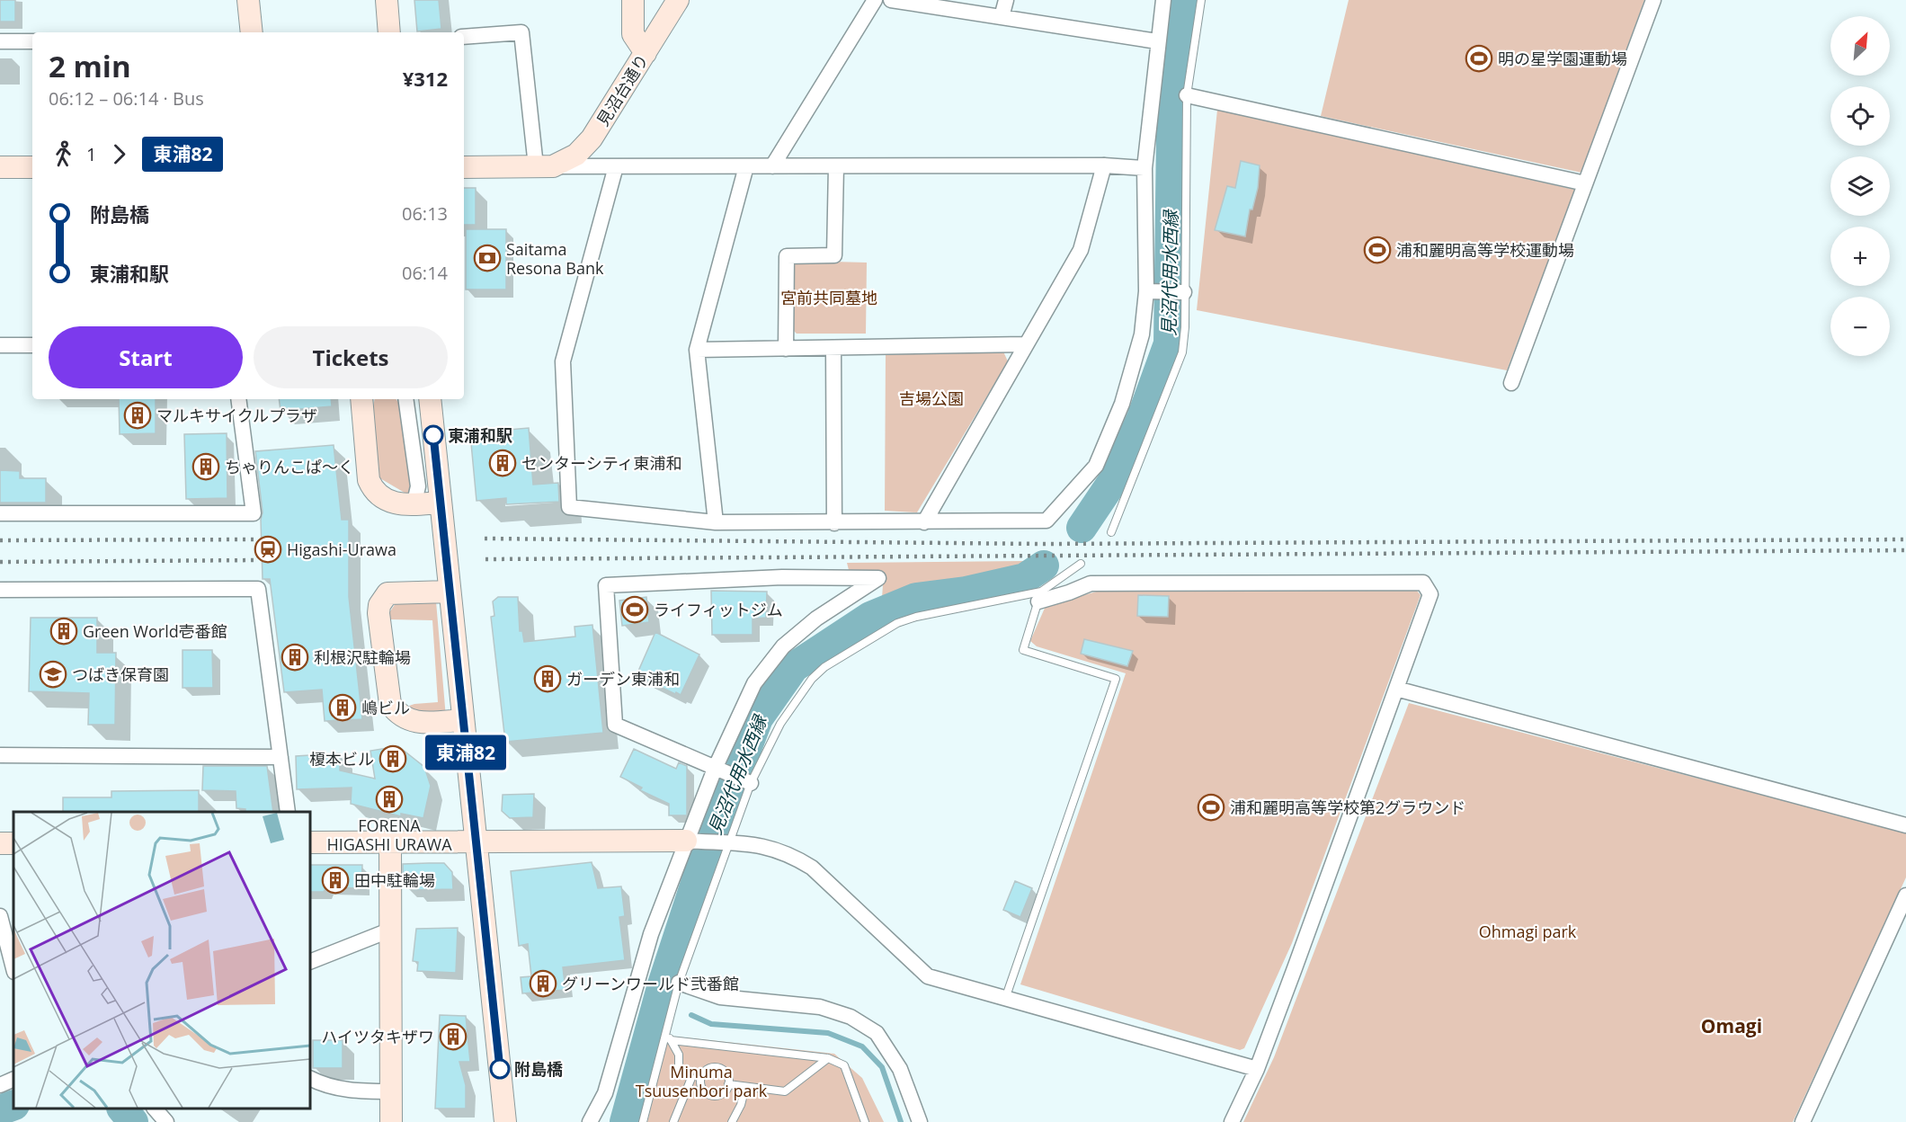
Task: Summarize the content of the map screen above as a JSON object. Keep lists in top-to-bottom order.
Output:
{
  "streets": {
    "street": ["見沼台通り"]
  },
  "districts": ["Omagi"],
  "water": ["見沼代用水西縁"],
  "parks": [
    "宮前共同墓地",
    "吉場公園",
    "Ohmagi park",
    "Minuma Tsuusenbori park"
  ],
  "places": {
    "sports": [
      "明の星学園運動場",
      "浦和麗明高等学校運動場",
      "ライフィットジム",
      "浦和麗明高等学校第2グラウンド"
    ],
    "bank": ["Saitama Resona Bank"],
    "building": [
      "マルキサイクルプラザ",
      "センターシティ東浦和",
      "ちゃりんこぱ～く",
      "Green World壱番館",
      "利根沢駐輪場",
      "ガーデン東浦和",
      "嶋ビル",
      "榎本ビル",
      "FORENA HIGASHI URAWA",
      "田中駐輪場",
      "グリーンワールド弐番館",
      "ハイツタキザワ"
    ],
    "other": ["東浦和駅", "附島橋"],
    "station": ["Higashi-Urawa"],
    "school or university": ["つばき保育園"]
  },
  "lines": ["bus line 東浦82"],
  "north": "top right",
  "page": {
    "on_map": "東浦82",
    "map_buttons": ["+", "−"],
    "heading": ["2 min", "06:12 – 06:14 · Bus", "¥312"],
    "legs": ["1", "東浦82"],
    "list": [
      {
        "name": "附島橋",
        "value": "06:13"
      },
      {
        "name": "東浦和駅",
        "value": "06:14"
      }
    ],
    "buttons": ["Start", "Tickets"]
  }
}
